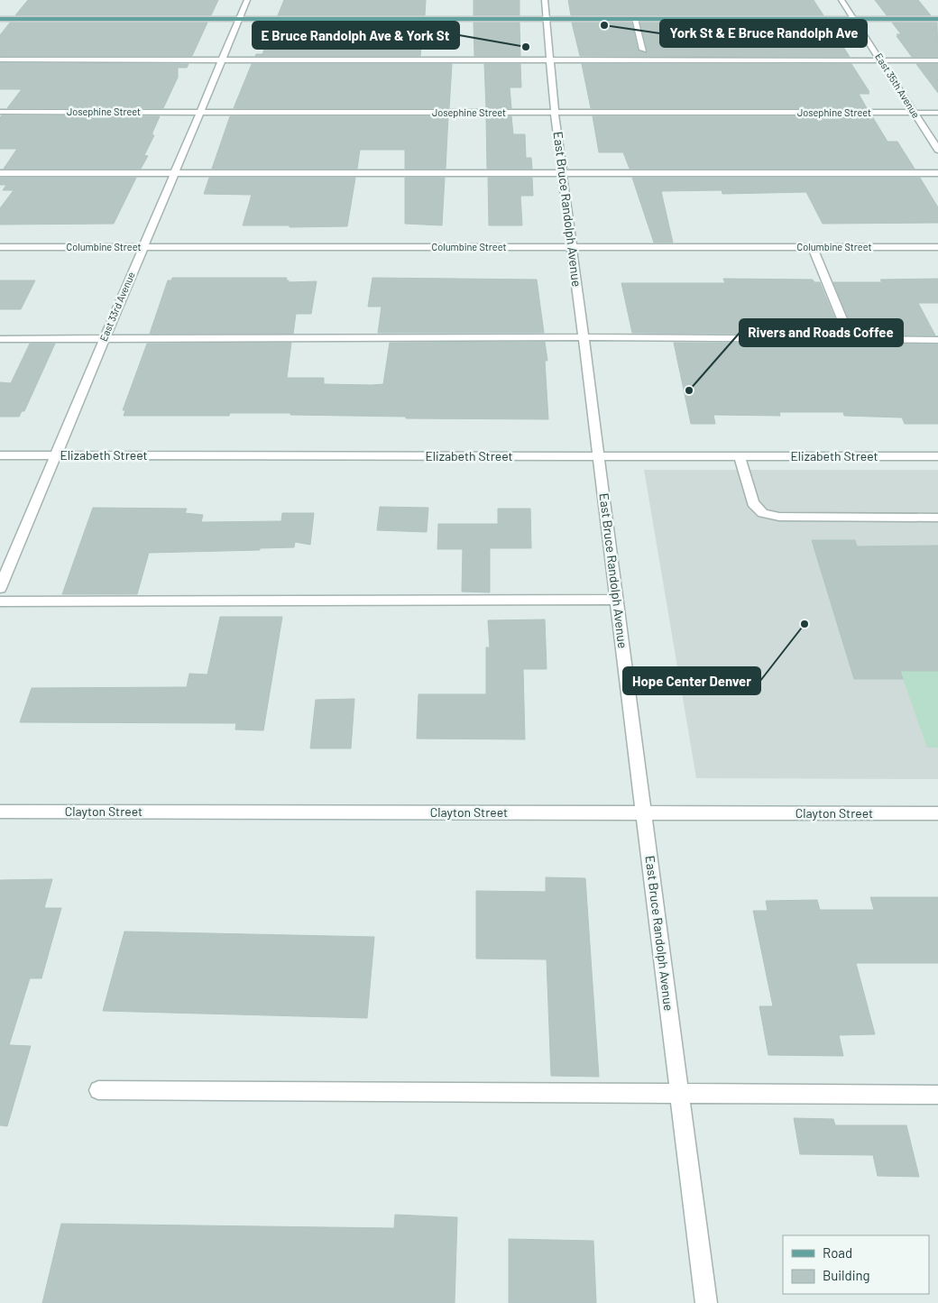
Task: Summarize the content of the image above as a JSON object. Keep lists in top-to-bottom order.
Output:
{
  "streets": {
    "street": [
      "East 35th Avenue",
      "Josephine Street",
      "East Bruce Randolph Avenue",
      "Columbine Street",
      "East 33rd Avenue",
      "Elizabeth Street",
      "Clayton Street"
    ]
  },
  "crossings": [
    ["East 35th Avenue", "Josephine Street"],
    ["Josephine Street", "East Bruce Randolph Avenue"],
    ["Josephine Street", "East 33rd Avenue"],
    ["East Bruce Randolph Avenue", "Columbine Street"],
    ["East Bruce Randolph Avenue", "Elizabeth Street"],
    ["East Bruce Randolph Avenue", "Clayton Street"],
    ["Columbine Street", "East 33rd Avenue"],
    ["East 33rd Avenue", "Elizabeth Street"]
  ],
  "places": [
    "York St & E Bruce Randolph Ave",
    "E Bruce Randolph Ave & York St",
    "Rivers and Roads Coffee",
    "Hope Center Denver"
  ],
  "legend": ["Road", "Building"]
}
